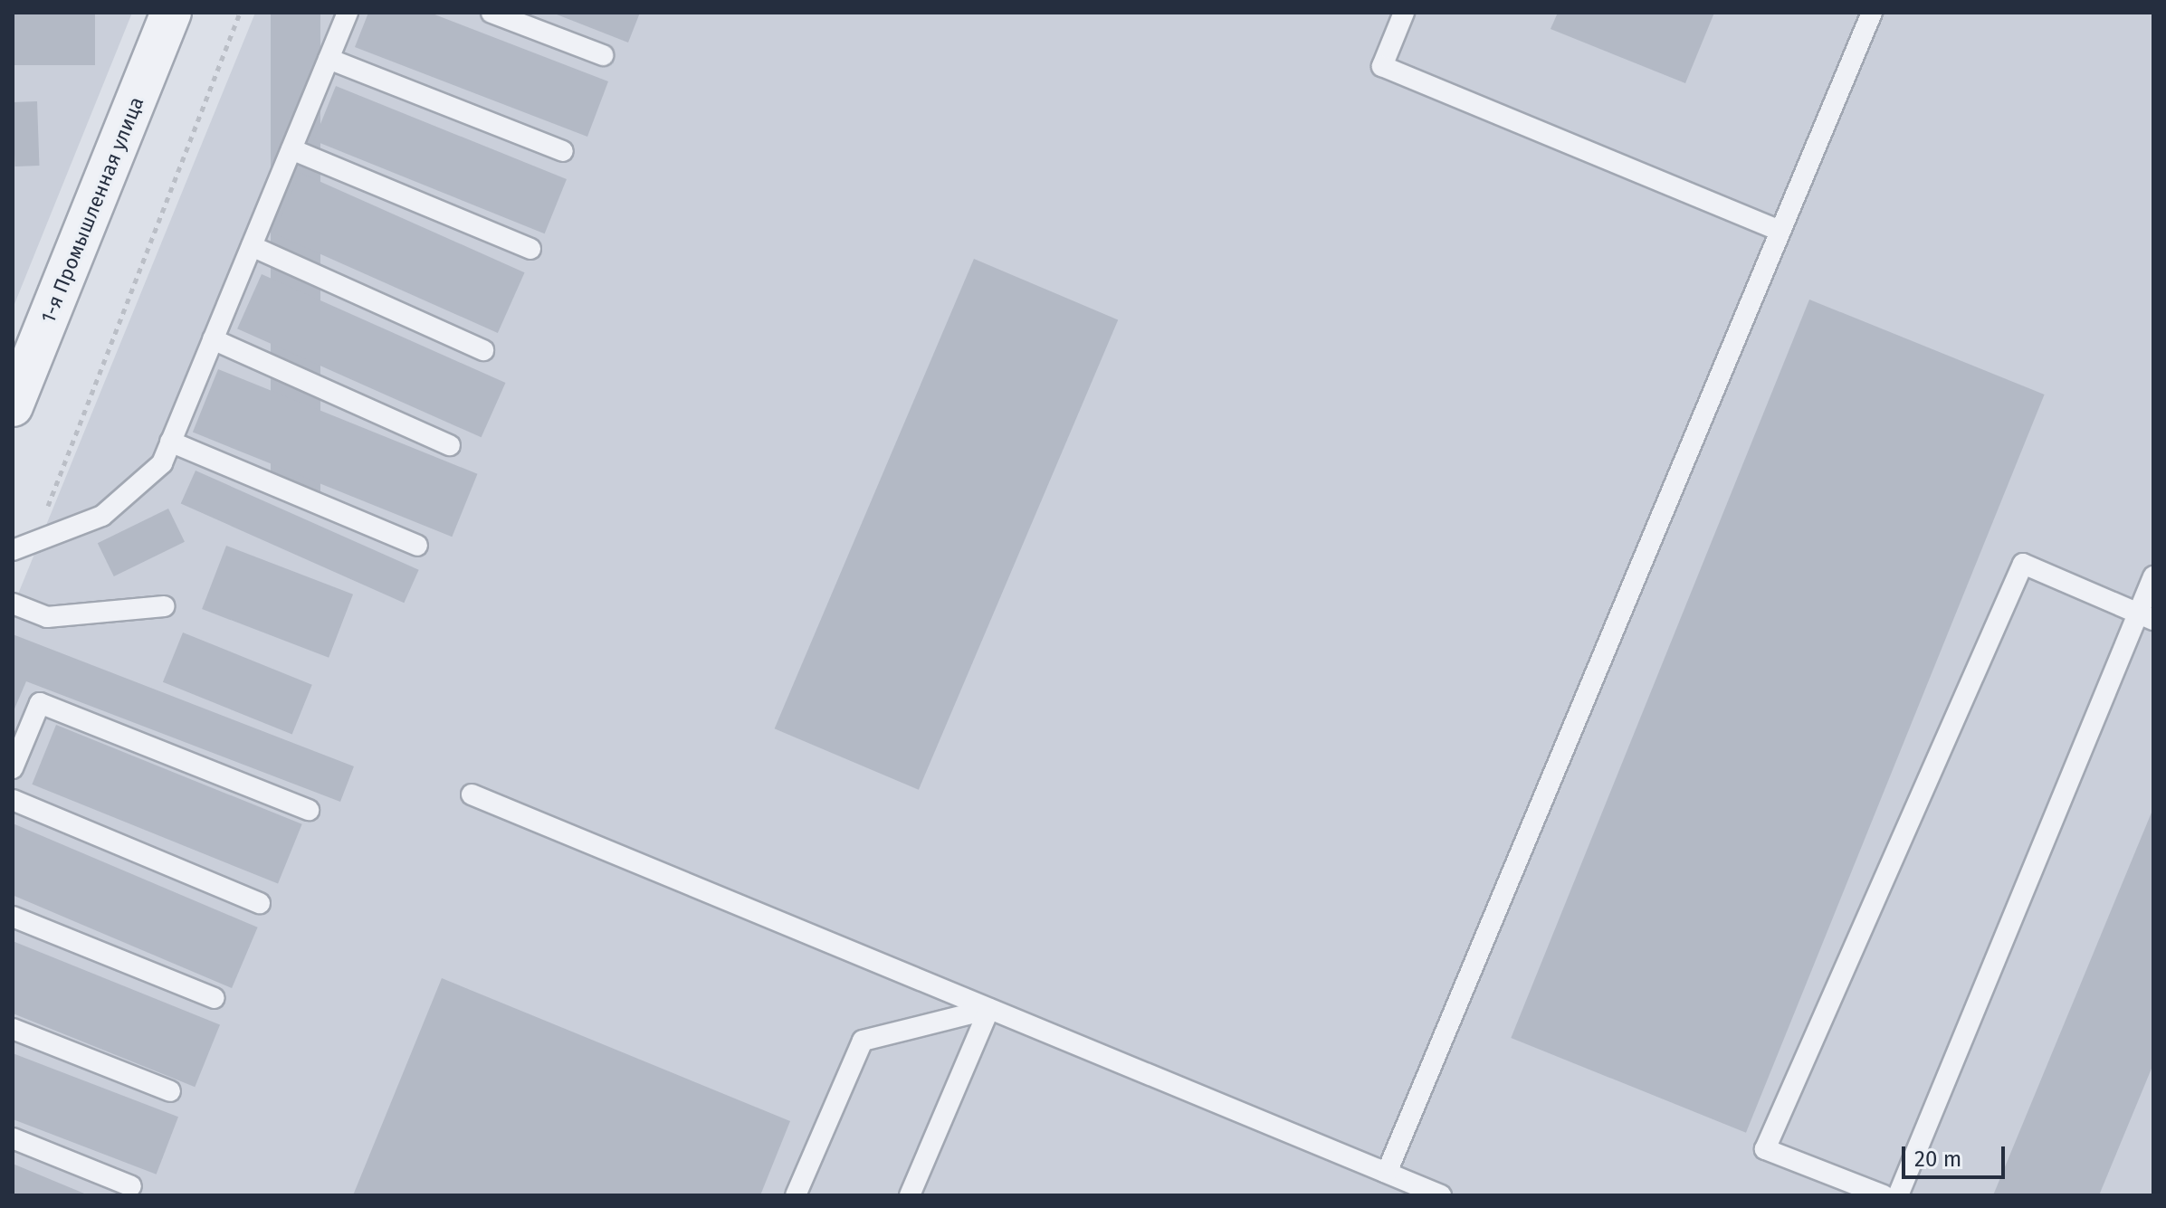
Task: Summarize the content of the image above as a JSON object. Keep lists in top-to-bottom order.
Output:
{
  "streets": {
    "street": ["1-я Промышленная улица"]
  },
  "scale_bar": "20 m"
}
